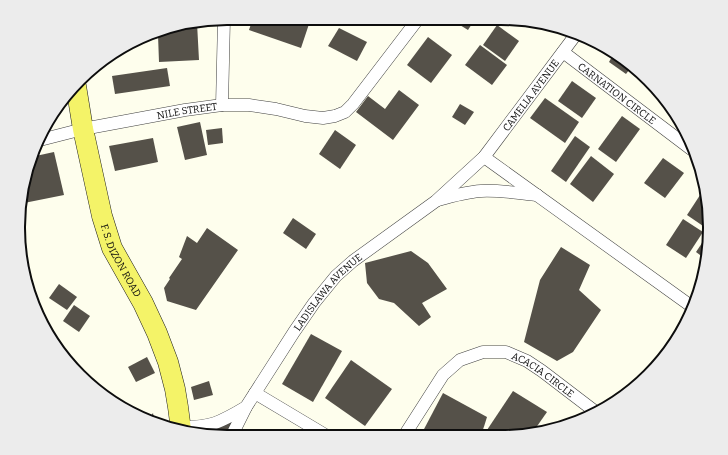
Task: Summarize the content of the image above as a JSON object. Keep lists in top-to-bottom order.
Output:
{
  "streets": {
    "main road": ["F. S. DIZON ROAD"],
    "street": [
      "CARNATION CIRCLE",
      "CAMELIA AVENUE",
      "NILE STREET",
      "LADISLAWA AVENUE",
      "ACACIA CIRCLE"
    ]
  },
  "crossings": [
    ["CARNATION CIRCLE", "CAMELIA AVENUE"],
    ["CAMELIA AVENUE", "LADISLAWA AVENUE"],
    ["NILE STREET", "F. S. DIZON ROAD"]
  ]
}
